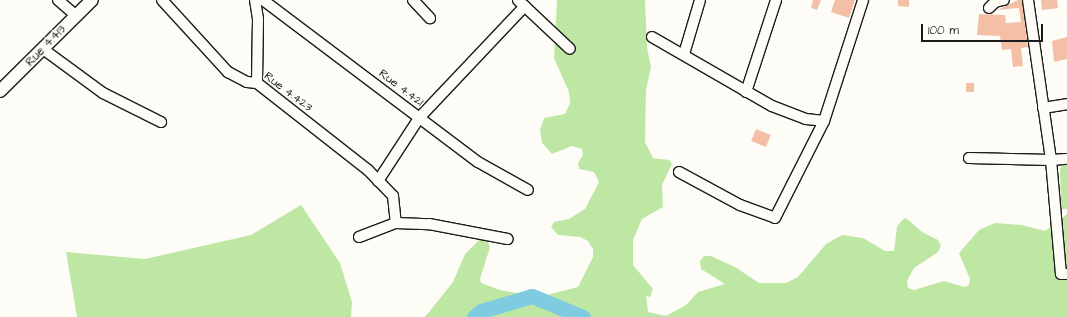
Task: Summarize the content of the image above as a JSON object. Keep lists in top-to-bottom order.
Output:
{
  "streets": {
    "street": ["Rue 4.413", "Rue 4.421", "Rue 4.423"]
  },
  "scale_bar": "100 m"
}
